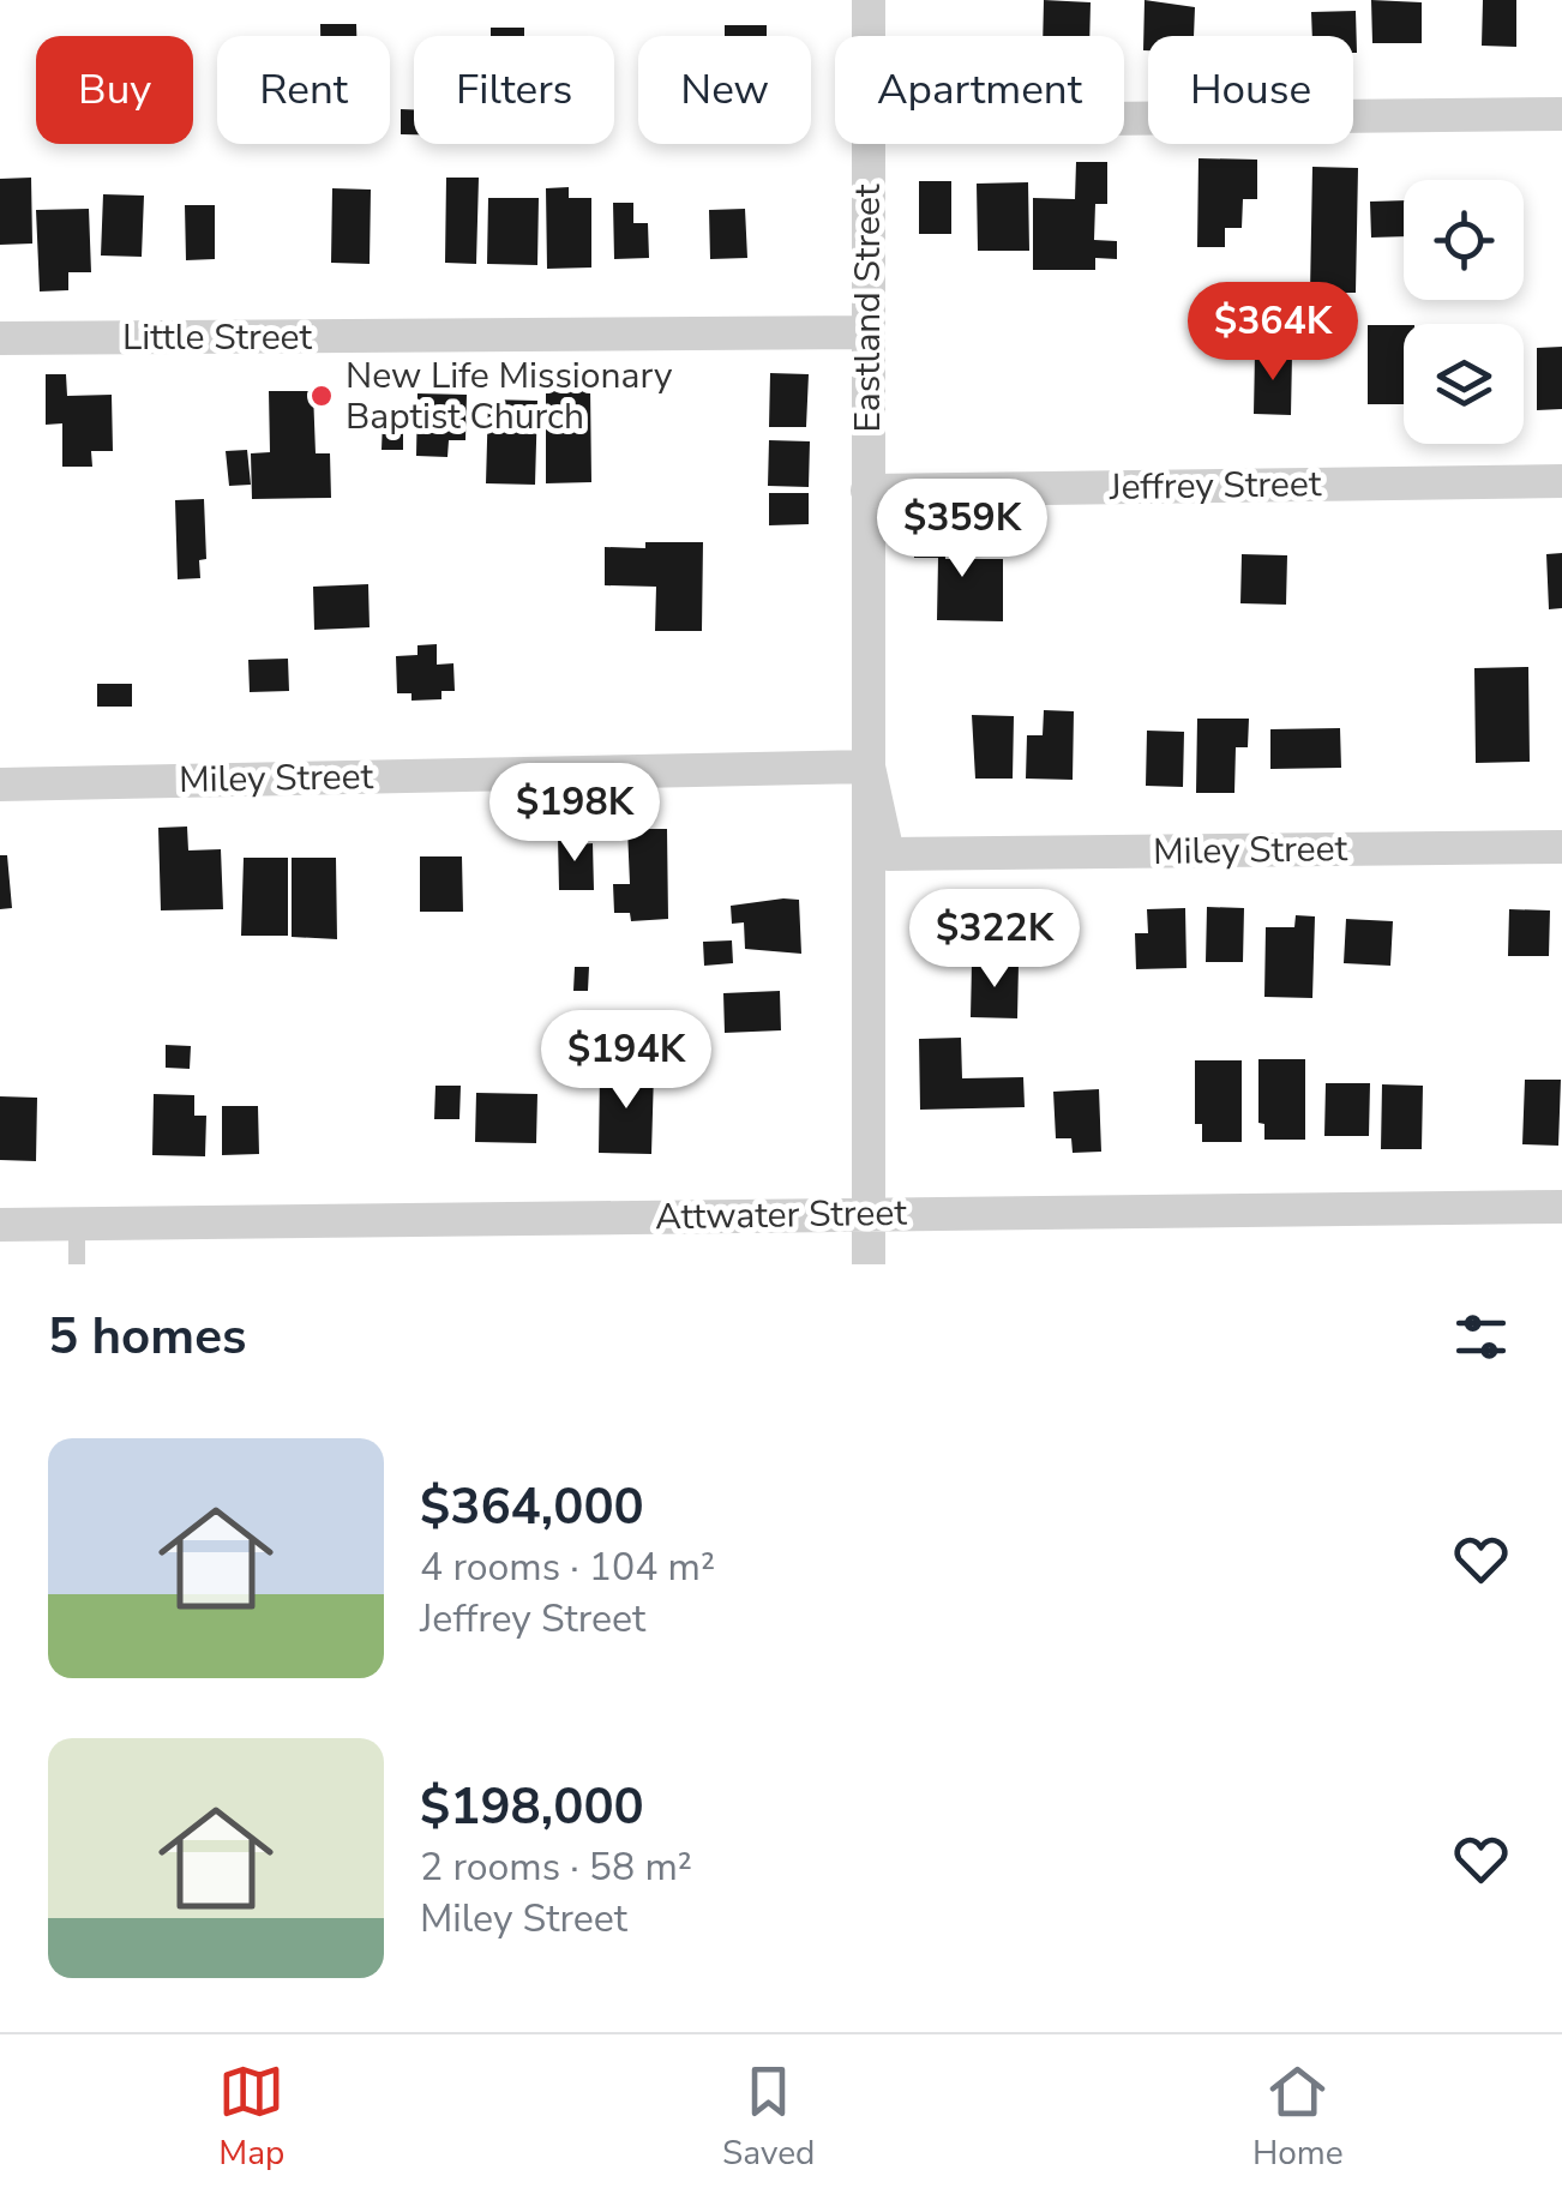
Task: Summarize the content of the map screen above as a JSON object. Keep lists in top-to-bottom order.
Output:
{
  "streets": {
    "street": [
      "Eastland Street",
      "Little Street",
      "Jeffrey Street",
      "Miley Street",
      "Attwater Street"
    ]
  },
  "crossings": [
    ["Eastland Street", "Little Street"],
    ["Eastland Street", "Jeffrey Street"],
    ["Eastland Street", "Miley Street"],
    ["Eastland Street", "Attwater Street"]
  ],
  "places": ["New Life Missionary Baptist Church"],
  "page": {
    "chip": [
      "Buy",
      "Rent",
      "Filters",
      "New",
      "Apartment",
      "House"
    ],
    "price": [
      "$364K",
      "$359K",
      "$198K",
      "$322K",
      "$194K"
    ],
    "heading": "5 homes",
    "list": [
      {
        "name": "$364,000",
        "note": "4 rooms · 104 m² · Jeffrey Street"
      },
      {
        "name": "$198,000",
        "note": "2 rooms · 58 m² · Miley Street"
      }
    ],
    "tabs": ["Map", "Saved", "Home"]
  }
}
